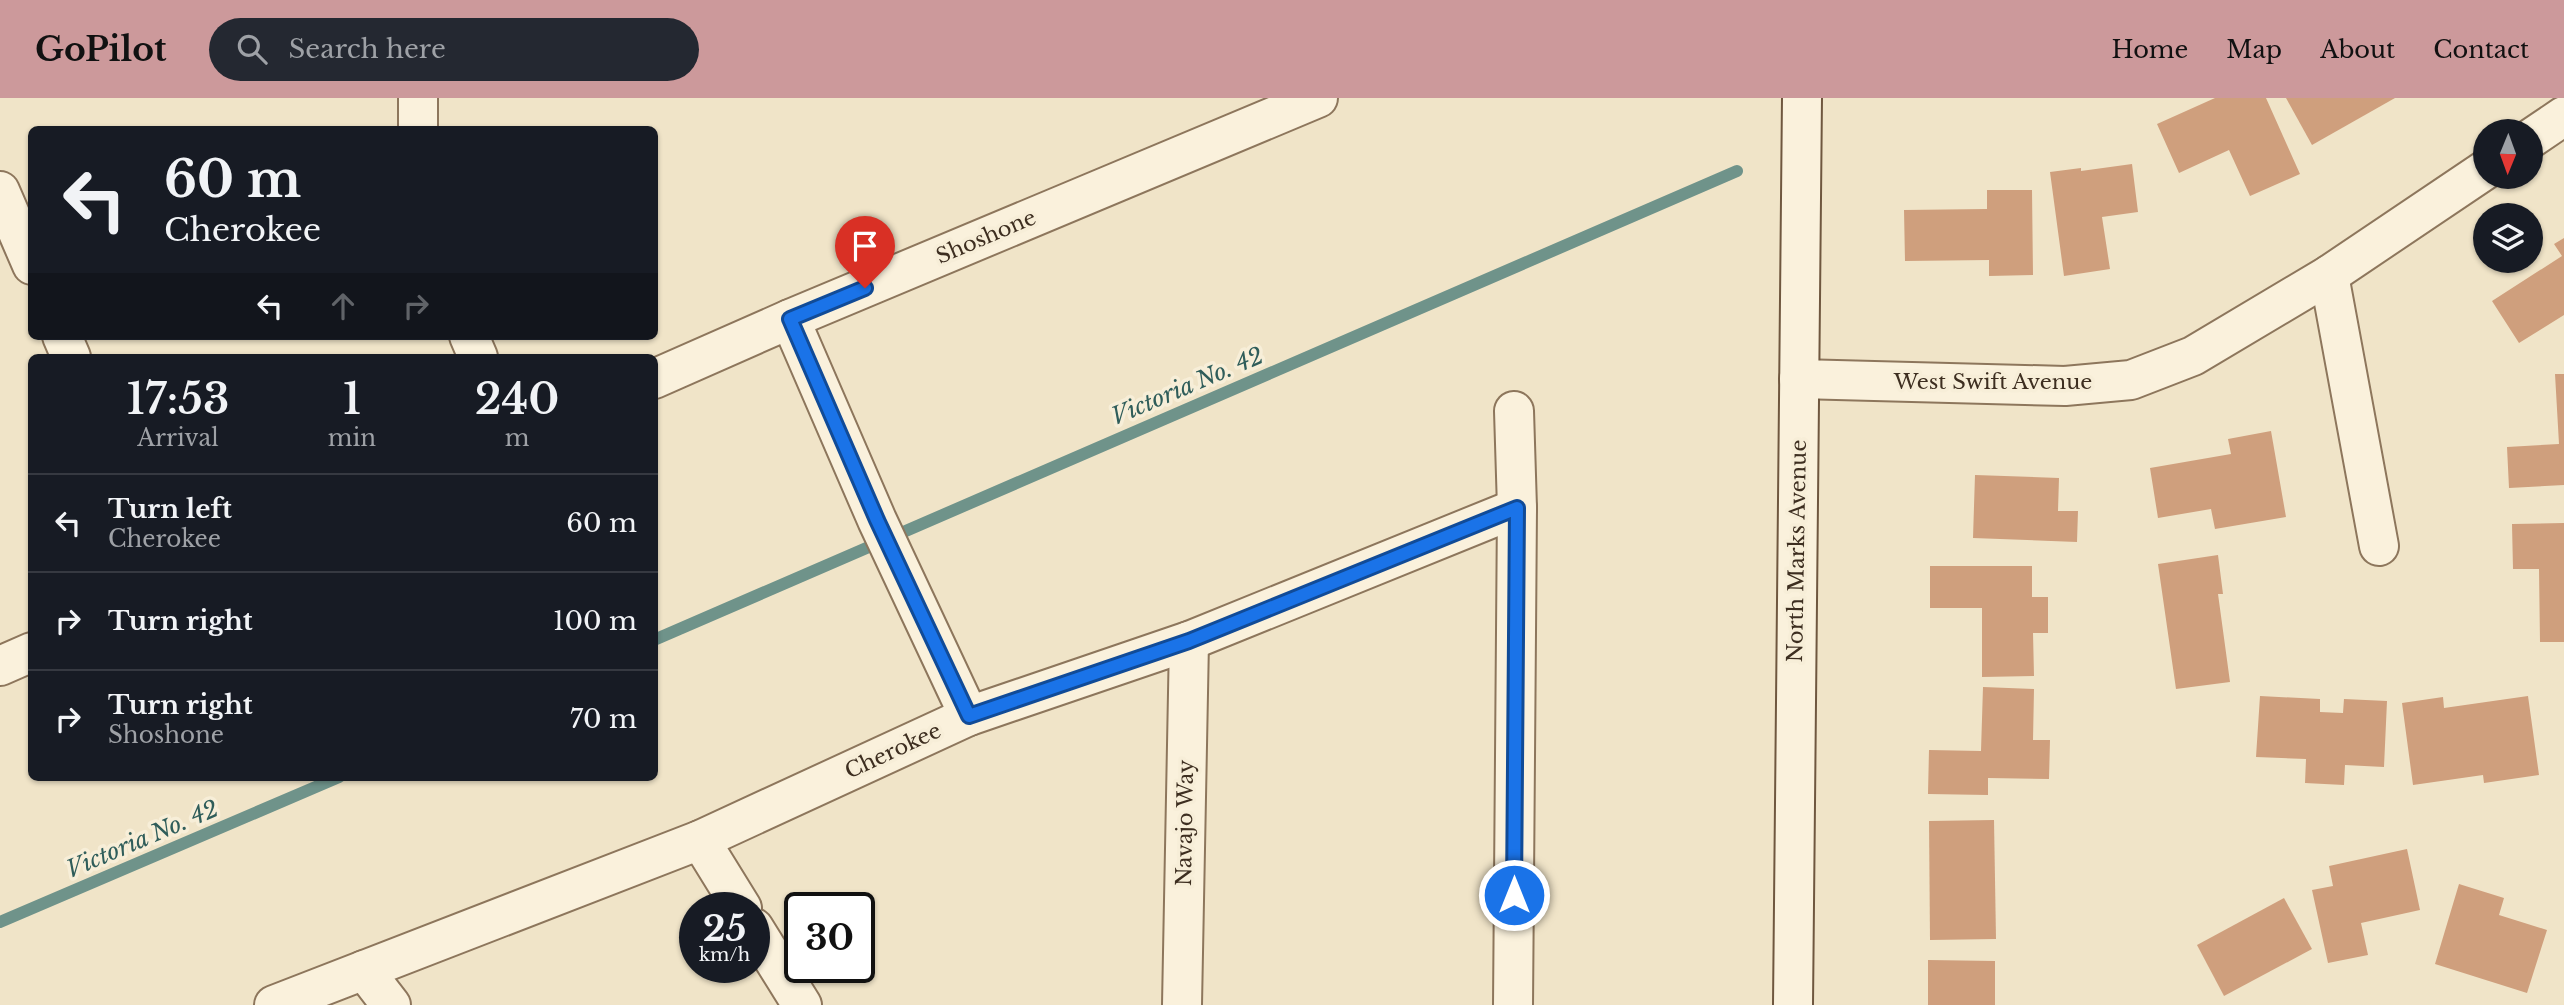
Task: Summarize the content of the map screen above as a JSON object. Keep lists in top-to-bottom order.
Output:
{
  "streets": {
    "street": [
      "Shoshone",
      "West Swift Avenue",
      "North Marks Avenue",
      "Cherokee",
      "Navajo Way"
    ]
  },
  "crossings": [
    ["West Swift Avenue", "North Marks Avenue"],
    ["Cherokee", "Navajo Way"]
  ],
  "water": ["Victoria No. 42"],
  "north": "bottom",
  "page": {
    "header": "GoPilot",
    "search": "Search here",
    "nav": [
      "Home",
      "Map",
      "About",
      "Contact"
    ],
    "turn": ["60 m", "Cherokee"],
    "eta": [
      "17:53",
      "Arrival",
      "1",
      "min",
      "240",
      "m"
    ],
    "list": [
      {
        "name": "Turn left",
        "note": "Cherokee",
        "value": "60 m"
      },
      {
        "name": "Turn right",
        "value": "100 m"
      },
      {
        "name": "Turn right",
        "note": "Shoshone",
        "value": "70 m"
      }
    ],
    "speed": "25 km/h",
    "limit": "30"
  }
}
